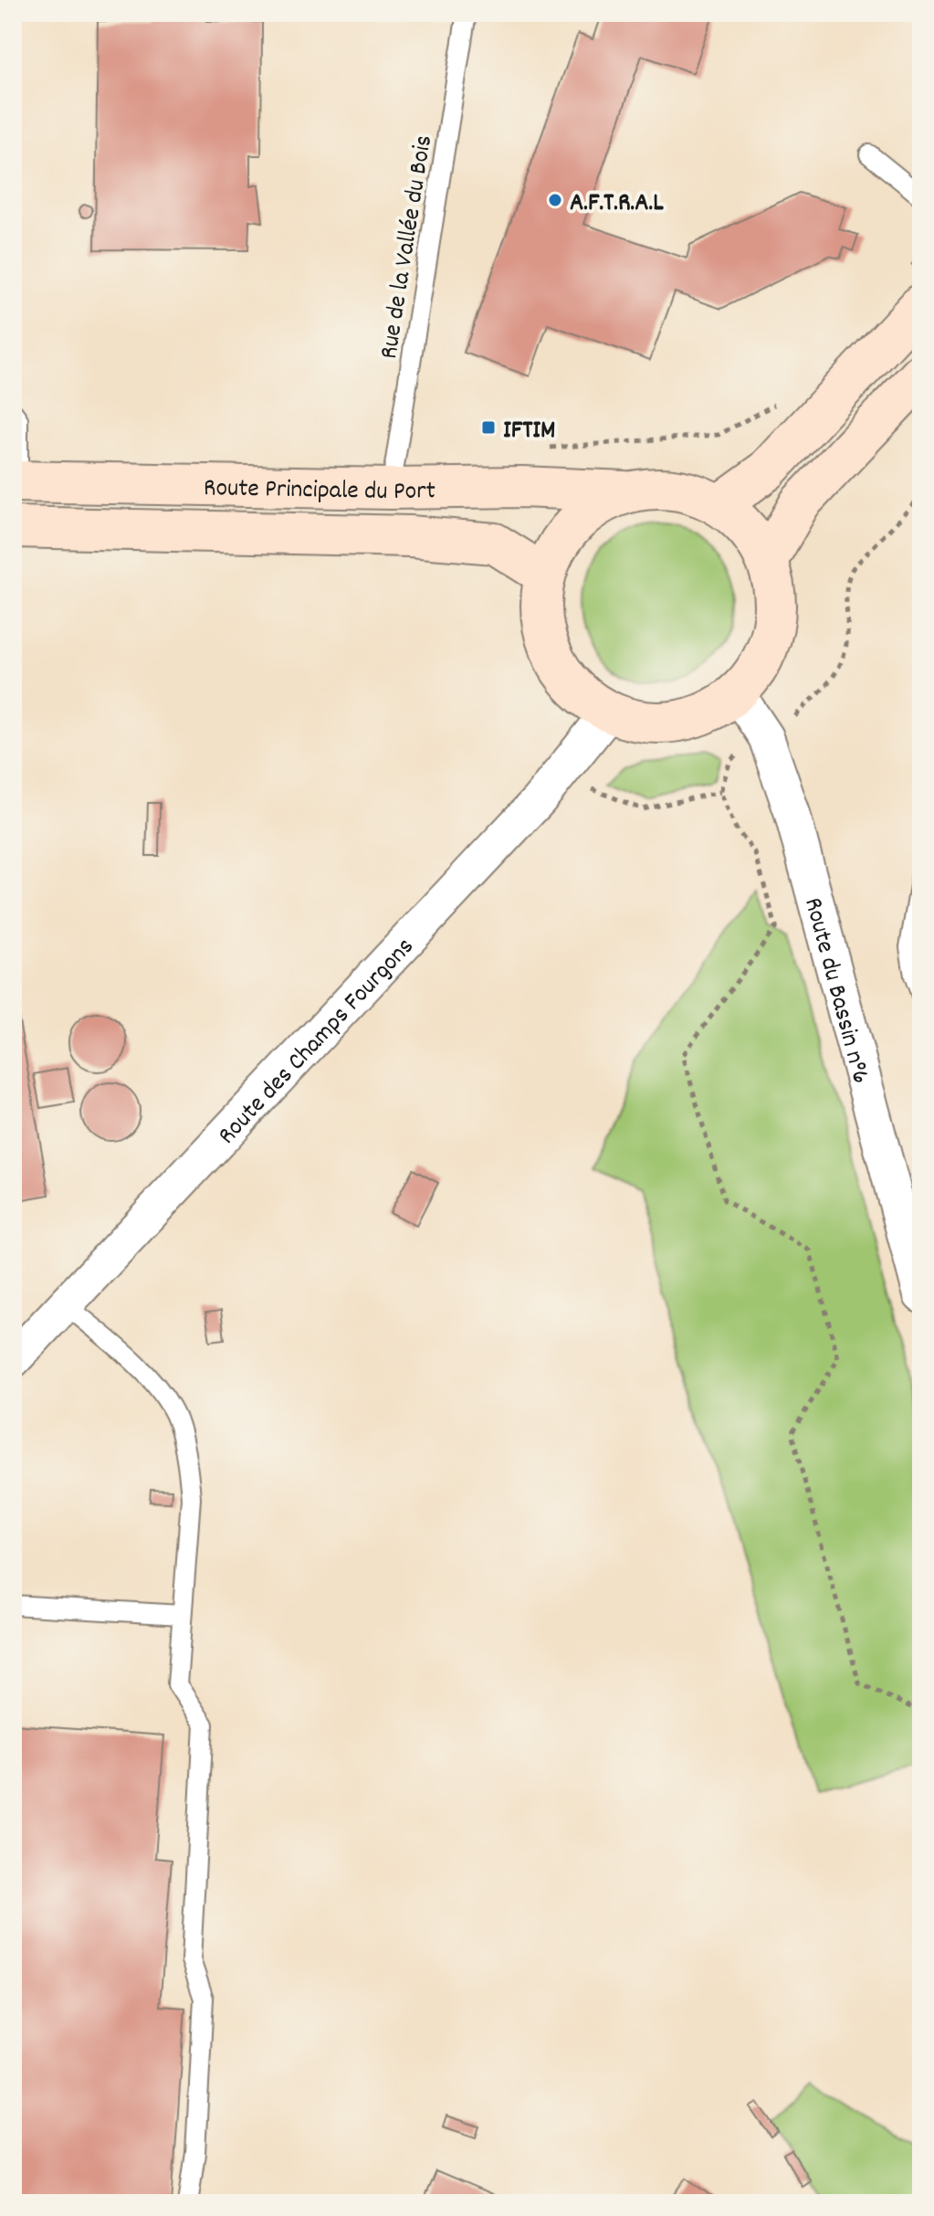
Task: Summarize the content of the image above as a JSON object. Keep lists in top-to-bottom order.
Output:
{
  "streets": {
    "main road": ["Route Principale du Port"],
    "street": ["Route du Bassin n°6", "Route des Champs Fourgons"],
    "lane": ["Rue de la Vallée du Bois"]
  },
  "crossings": [
    ["Rue de la Vallée du Bois", "Route Principale du Port"],
    ["Route Principale du Port", "Route du Bassin n°6"],
    ["Route Principale du Port", "Route des Champs Fourgons"],
    ["Route du Bassin n°6", "Route des Champs Fourgons"]
  ],
  "places": {
    "other": ["A.F.T.R.A.L"],
    "transit": ["IFTIM"]
  }
}
